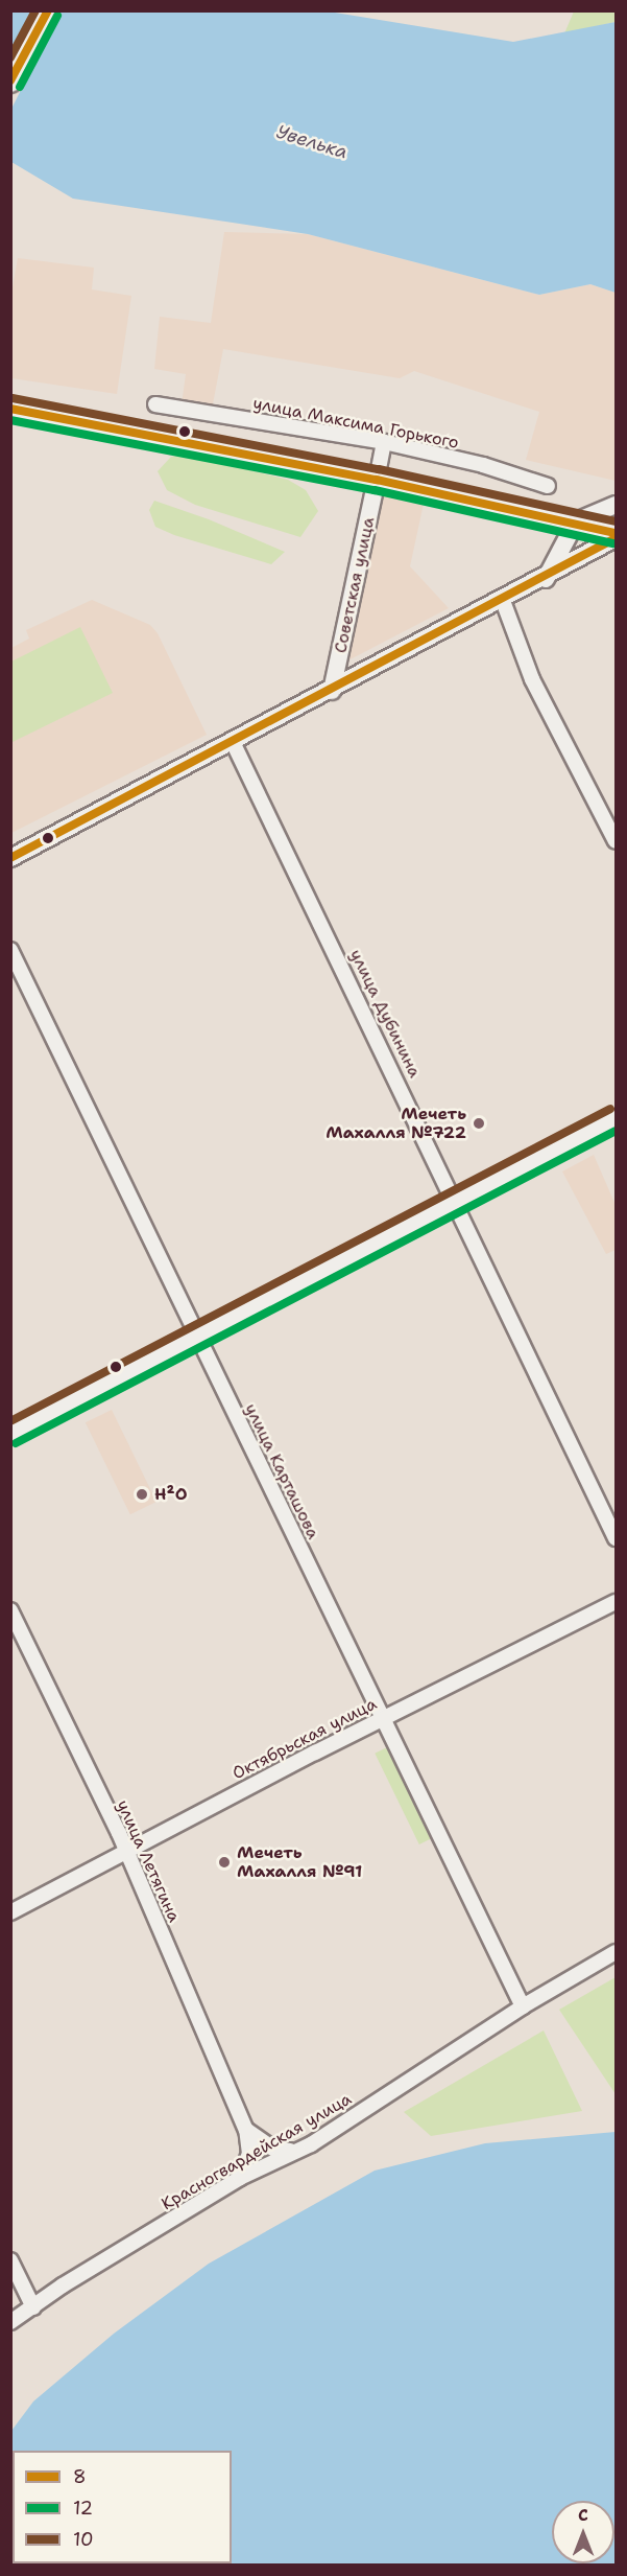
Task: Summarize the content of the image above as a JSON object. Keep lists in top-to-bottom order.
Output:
{
  "streets": {
    "street": [
      "улица Максима Горького",
      "Советская улица",
      "улица Дубинина",
      "улица Карташова",
      "Октябрьская улица",
      "улица Летягина",
      "Красногвардейская улица"
    ]
  },
  "crossings": [
    ["Советская улица", "улица Дубинина"],
    ["улица Карташова", "Октябрьская улица"],
    ["улица Карташова", "Красногвардейская улица"],
    ["Октябрьская улица", "улица Летягина"],
    ["улица Летягина", "Красногвардейская улица"]
  ],
  "water": ["Увелька"],
  "places": ["Мечеть Махалля №722", "H²O", "Мечеть Махалля №91"],
  "lines": ["transit line 8", "transit line 10", "transit line 12"],
  "legend": ["8", "12", "10"],
  "north": "top"
}
